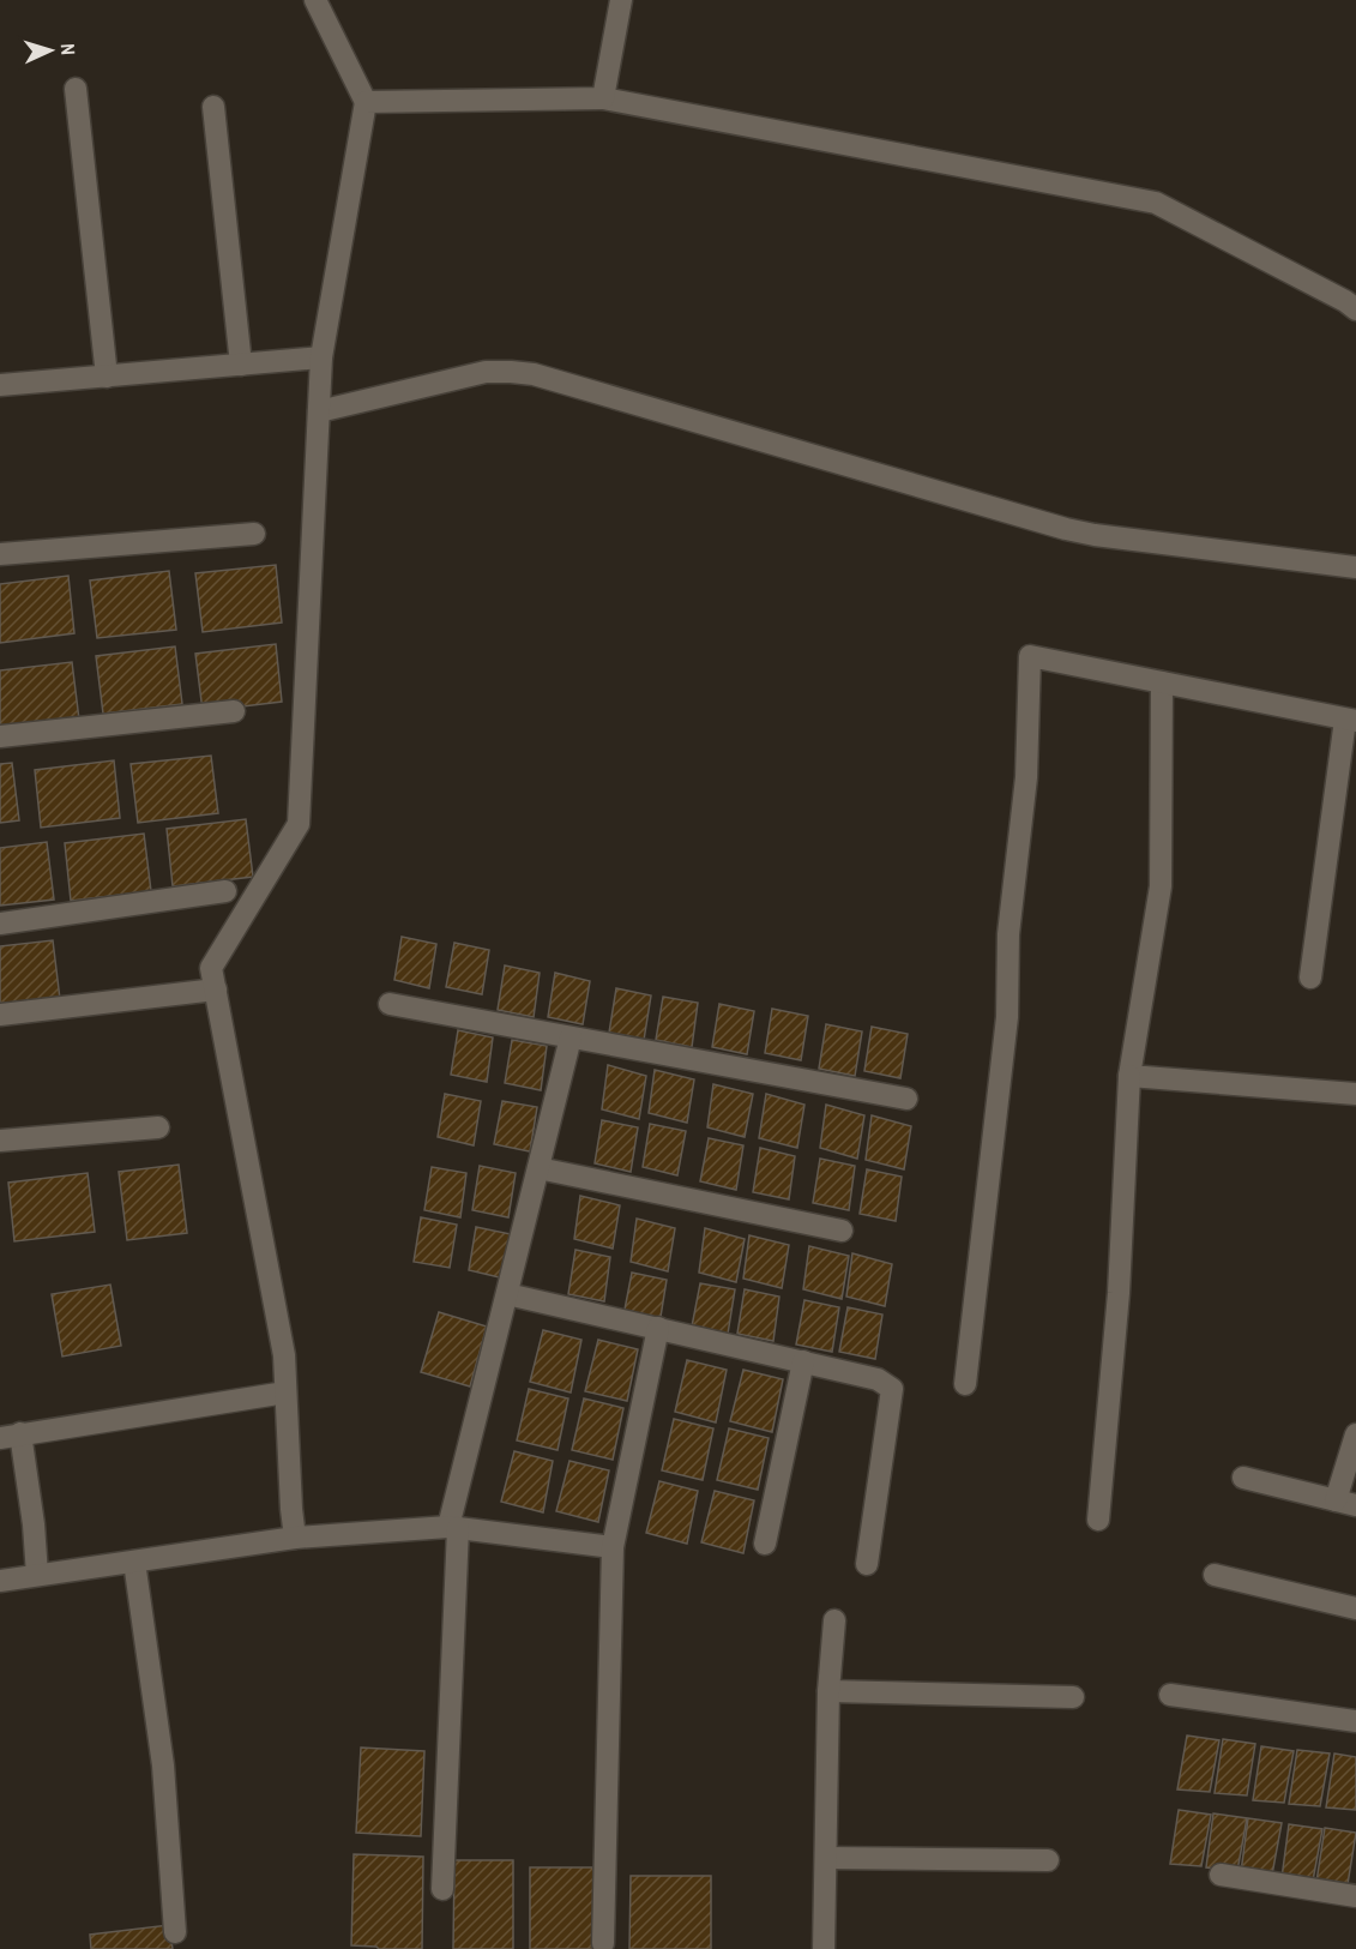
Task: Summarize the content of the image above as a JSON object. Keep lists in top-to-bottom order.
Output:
{
  "north": "right"
}
